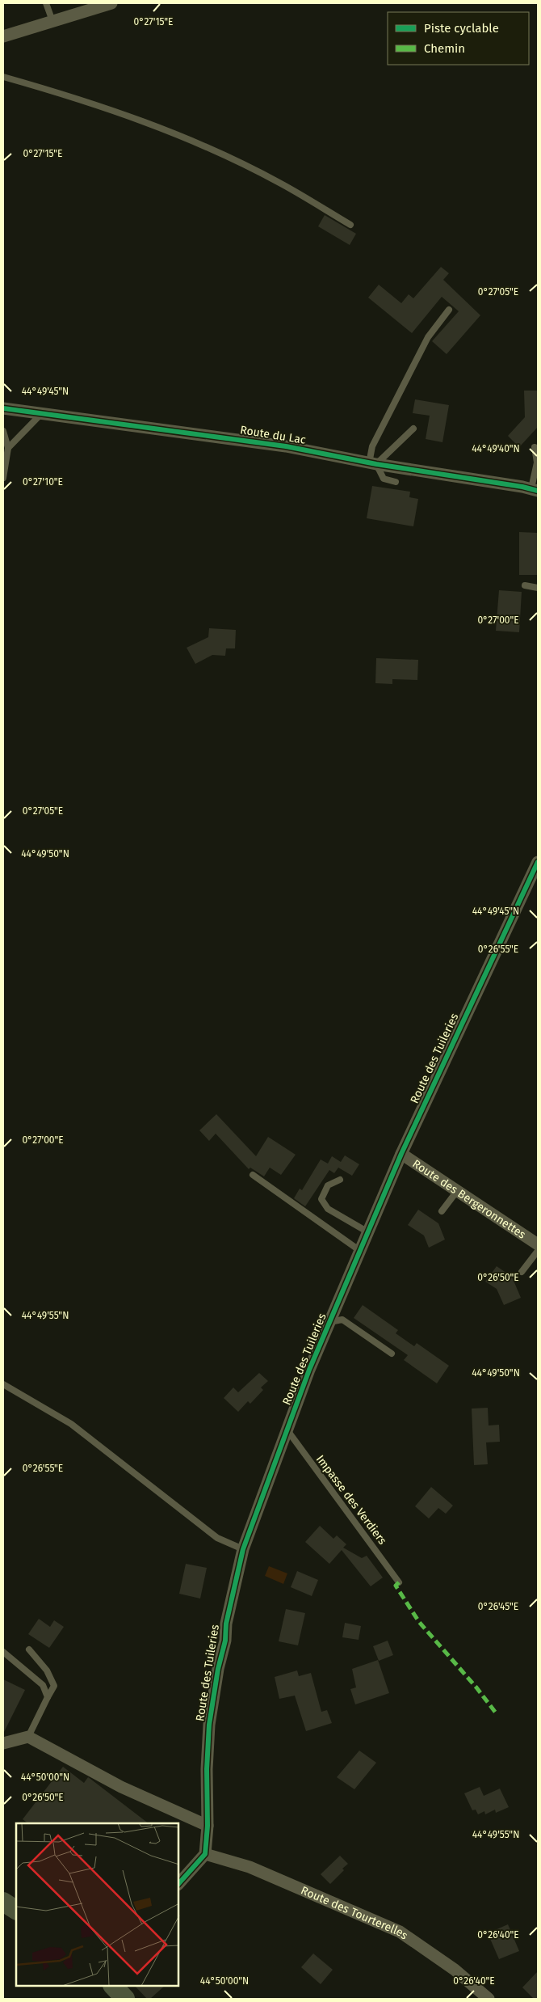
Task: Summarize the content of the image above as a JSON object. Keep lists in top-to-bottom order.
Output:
{
  "streets": {
    "street": [
      "Route du Lac",
      "Route des Tuileries",
      "Route des Bergeronnettes",
      "Route des Tourterelles"
    ],
    "lane": ["Impasse des Verdiers"]
  },
  "crossings": [
    ["Route des Tuileries", "Route des Bergeronnettes"],
    ["Route des Tuileries", "Impasse des Verdiers"],
    ["Route des Tuileries", "Route des Tourterelles"]
  ],
  "legend": ["Piste cyclable", "Chemin"],
  "coordinates": [
    "0°27'15\"E",
    "0°27'05\"E",
    "44°49'45\"N",
    "44°49'40\"N",
    "0°27'10\"E",
    "0°27'00\"E",
    "44°49'50\"N",
    "0°26'55\"E",
    "0°26'50\"E",
    "44°49'55\"N",
    "0°26'45\"E",
    "44°50'00\"N",
    "0°26'40\"E"
  ]
}
